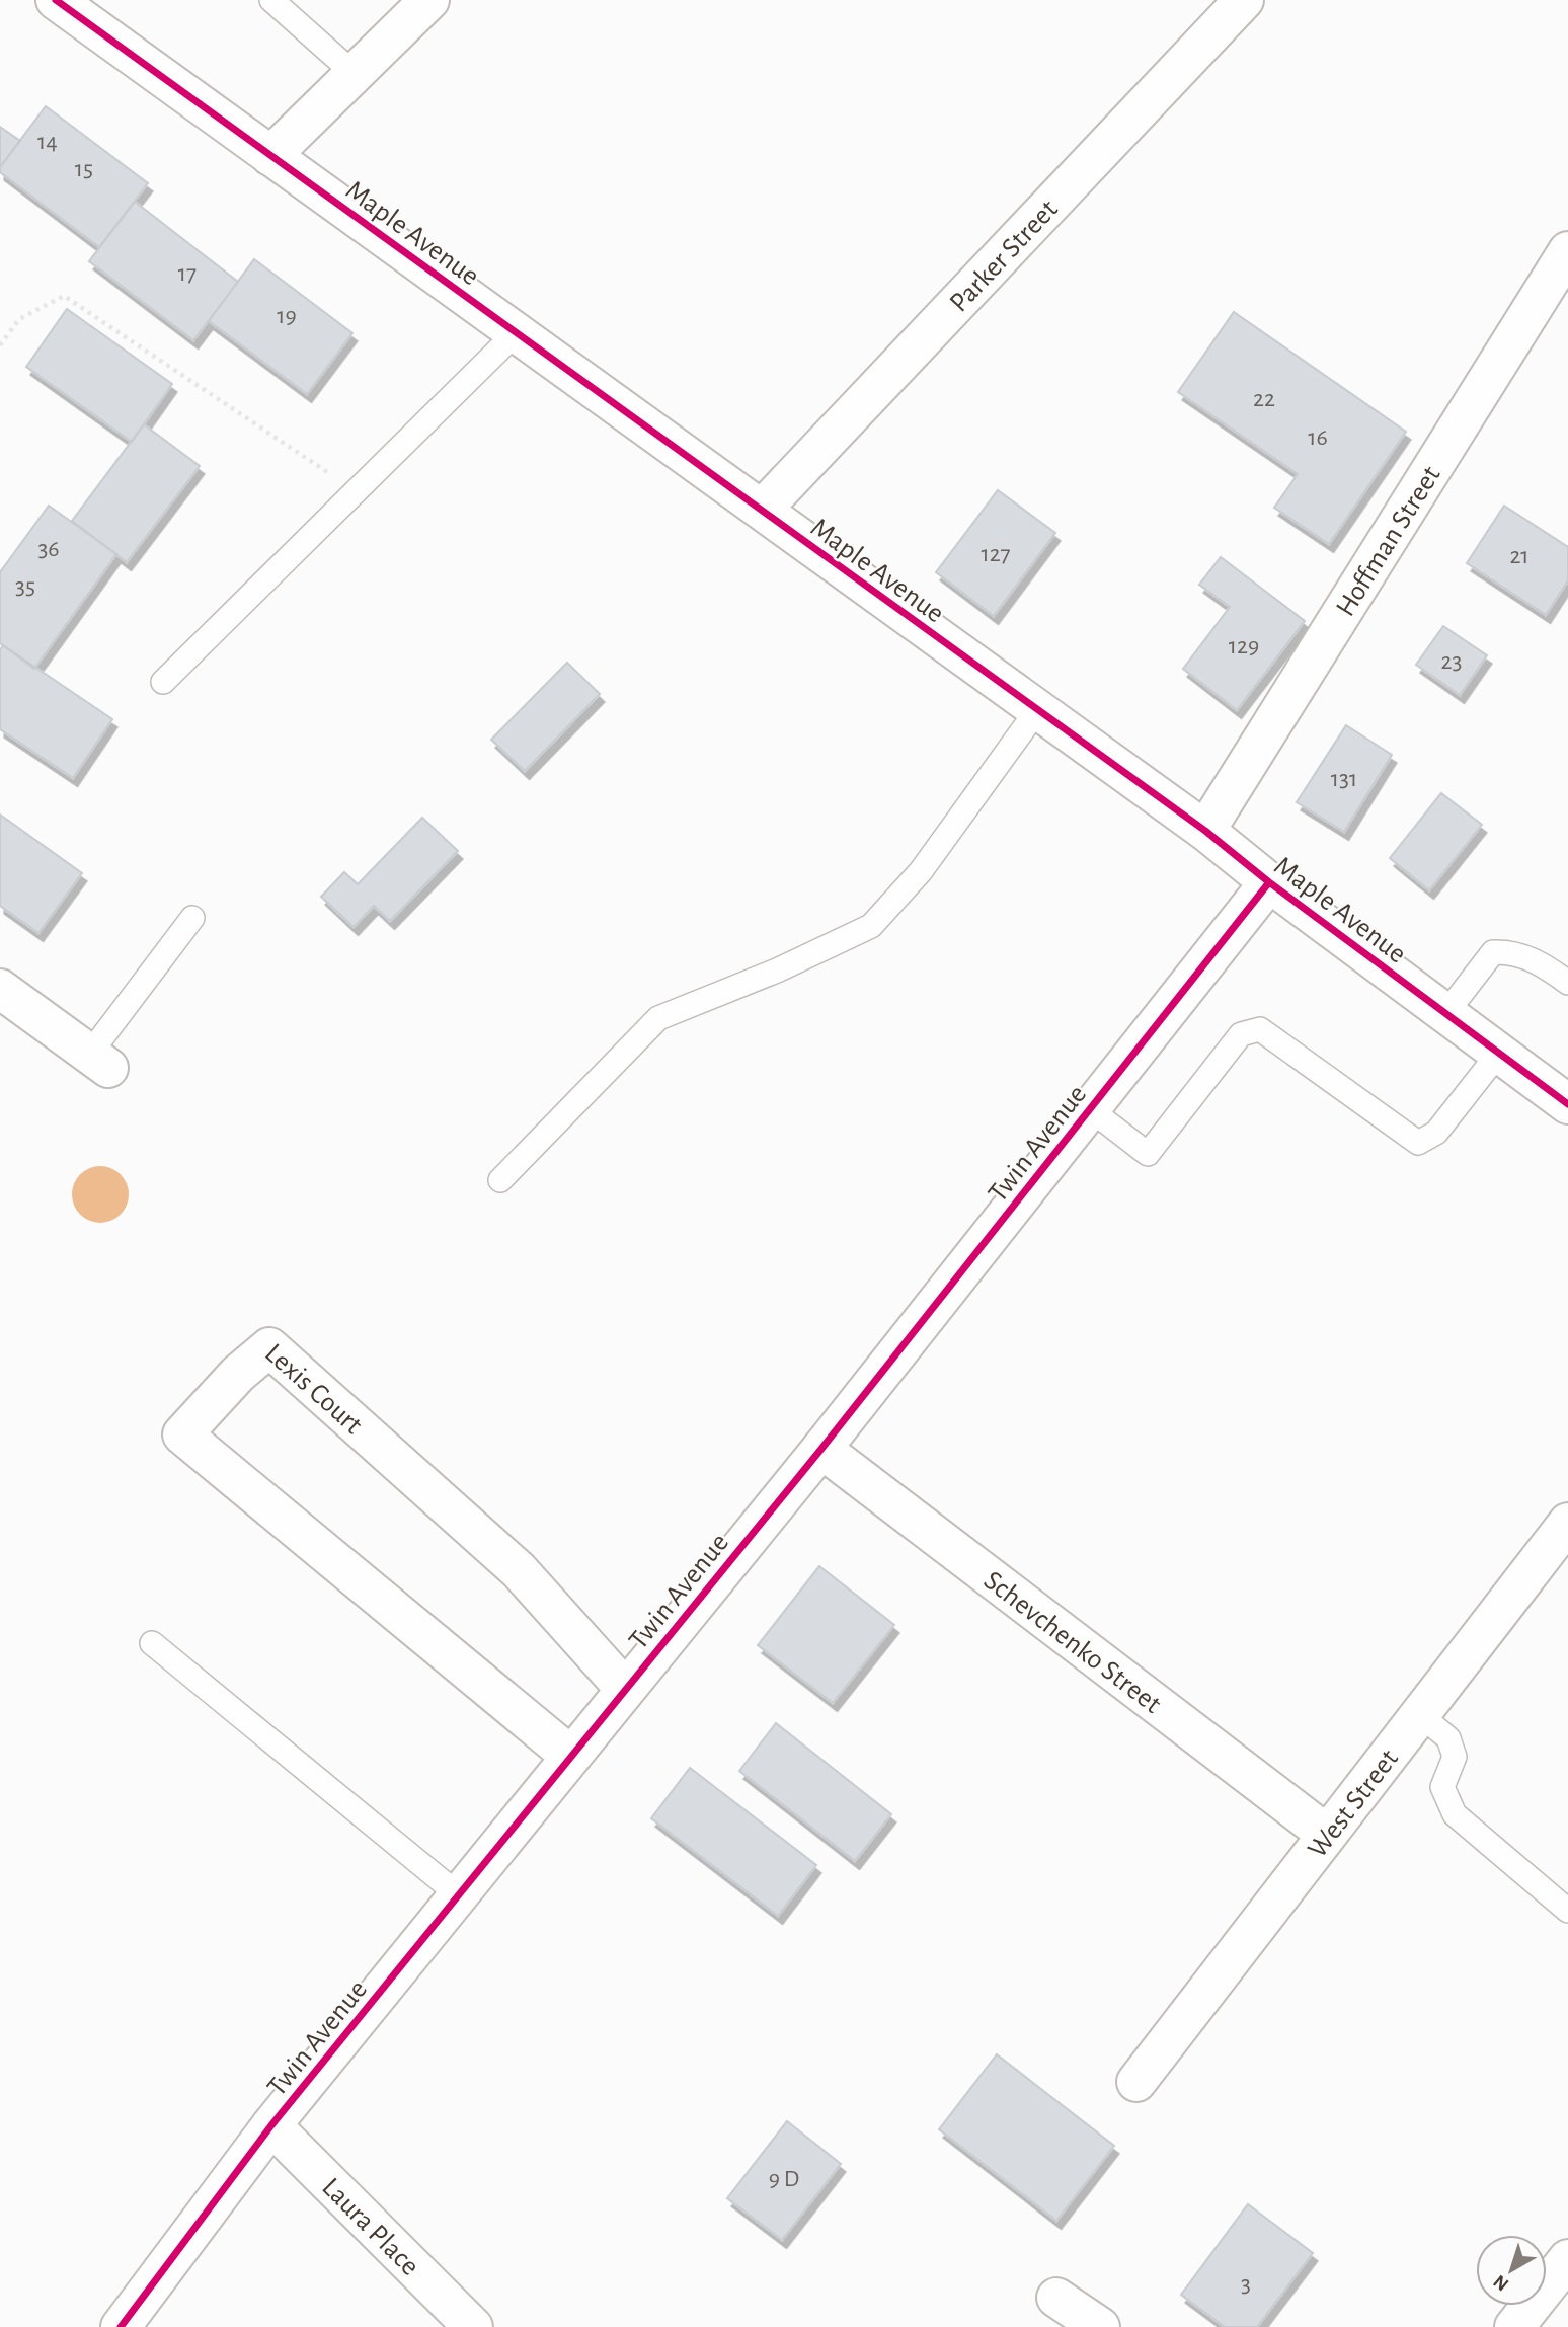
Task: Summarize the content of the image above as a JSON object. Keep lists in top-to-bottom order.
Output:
{
  "streets": {
    "street": [
      "Maple Avenue",
      "Parker Street",
      "Hoffman Street",
      "Twin Avenue",
      "Lexis Court",
      "Schevchenko Street",
      "West Street",
      "Laura Place"
    ]
  },
  "crossings": [
    ["Maple Avenue", "Parker Street"],
    ["Maple Avenue", "Hoffman Street"],
    ["Maple Avenue", "Twin Avenue"],
    ["Twin Avenue", "Lexis Court"],
    ["Twin Avenue", "Schevchenko Street"],
    ["Twin Avenue", "Laura Place"],
    ["Schevchenko Street", "West Street"]
  ],
  "house_numbers": [
    "14",
    "15",
    "17",
    "19",
    "22",
    "16",
    "36",
    "127",
    "21",
    "35",
    "129",
    "23",
    "131",
    "9 D",
    "3"
  ],
  "north": "bottom left"
}
